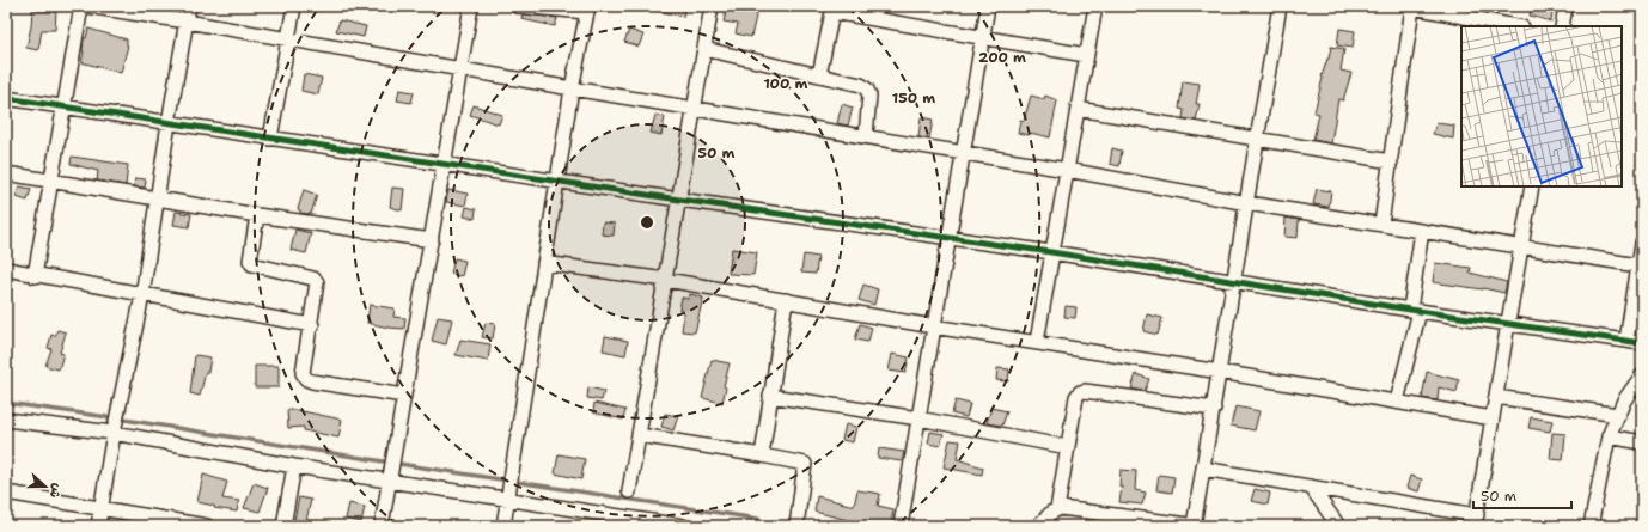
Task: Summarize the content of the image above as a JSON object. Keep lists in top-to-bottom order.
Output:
{
  "scale_bar": "50 m",
  "north": "right",
  "rings": [
    "200 m",
    "100 m",
    "150 m",
    "50 m"
  ]
}
